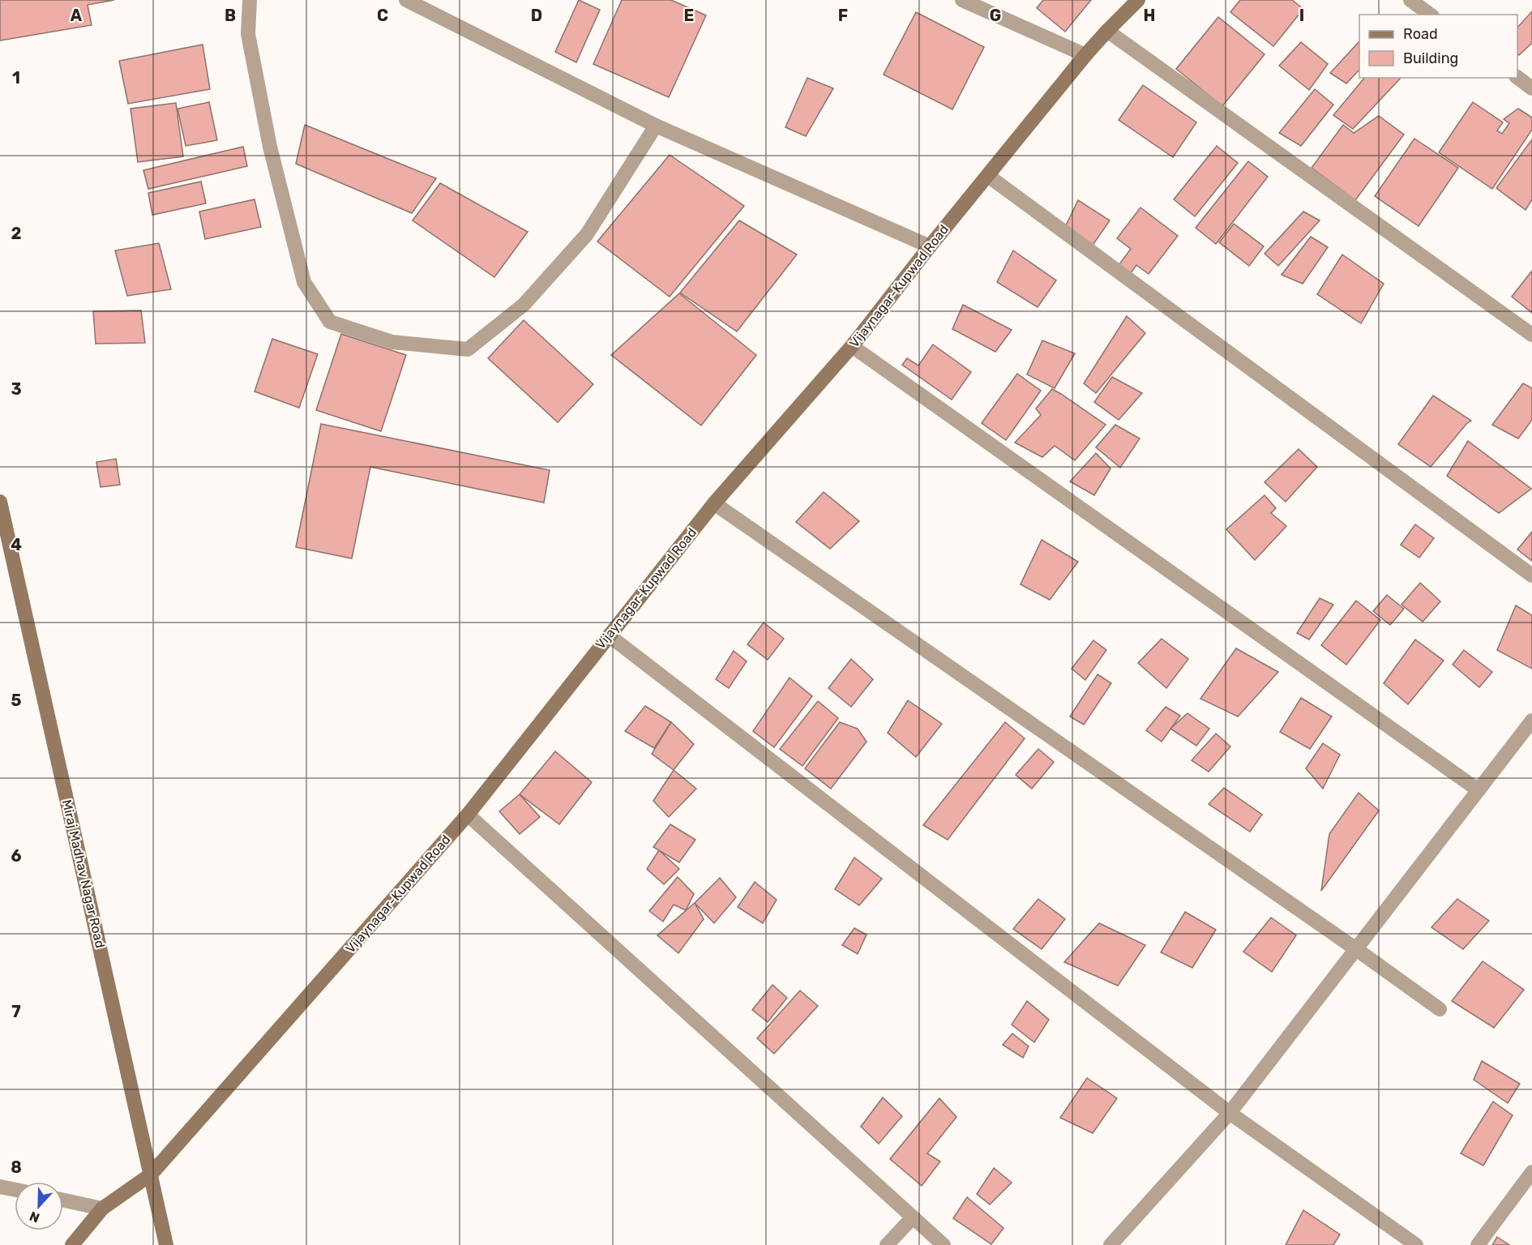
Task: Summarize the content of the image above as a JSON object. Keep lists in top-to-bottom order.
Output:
{
  "streets": {
    "street": ["Vijaynagar-Kupwad Road", "Miraj Madhav Nagar Road"]
  },
  "crossings": [
    ["Vijaynagar-Kupwad Road", "Miraj Madhav Nagar Road"]
  ],
  "legend": ["Road", "Building"],
  "north": "bottom",
  "grid": {
    "columns": [
      "A",
      "B",
      "C",
      "D",
      "E",
      "F",
      "G",
      "H",
      "I"
    ],
    "rows": [
      "1",
      "2",
      "3",
      "4",
      "5",
      "6",
      "7",
      "8"
    ]
  }
}
